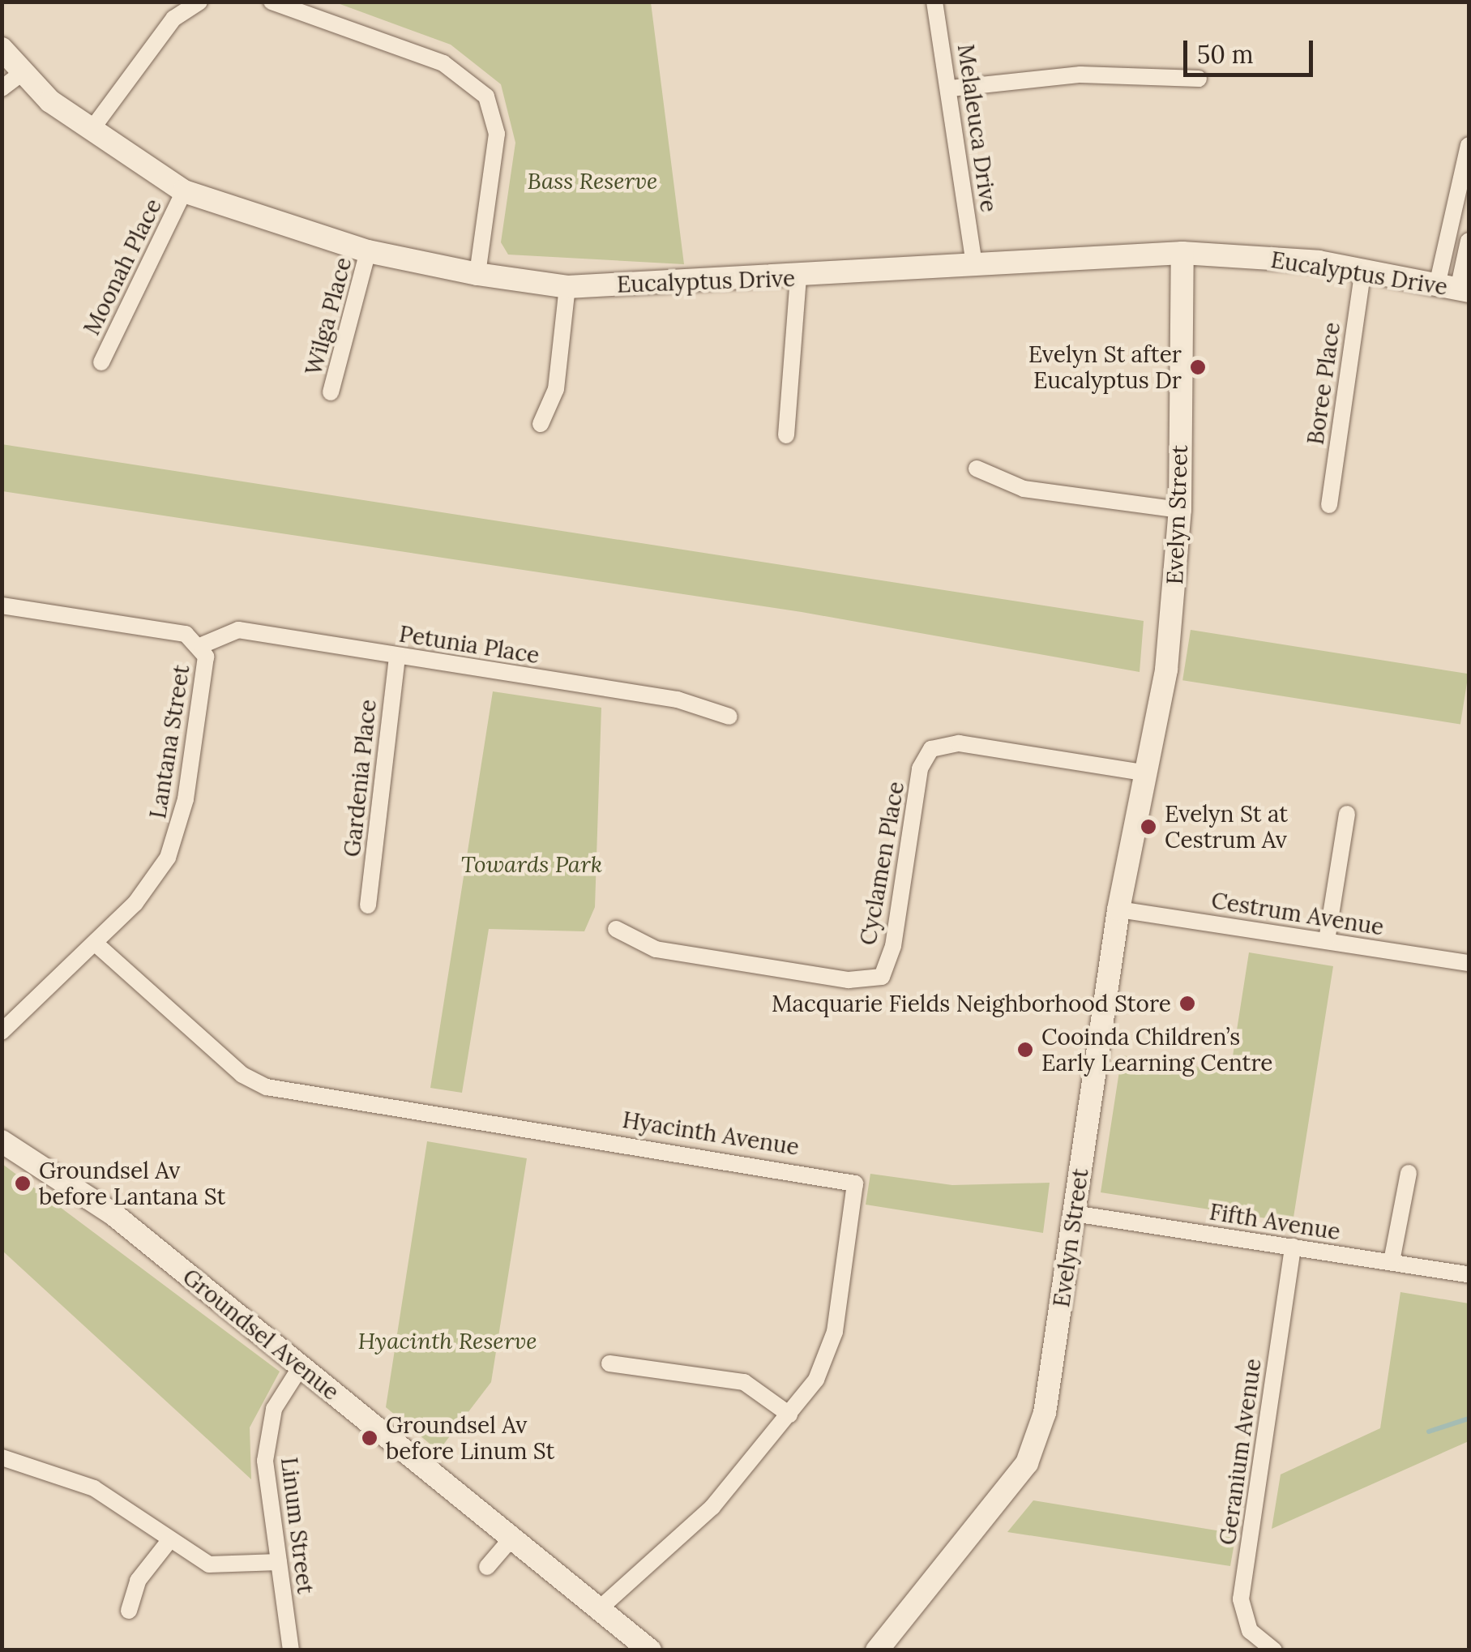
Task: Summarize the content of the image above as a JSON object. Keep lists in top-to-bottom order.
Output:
{
  "streets": {
    "street": [
      "Melaleuca Drive",
      "Moonah Place",
      "Eucalyptus Drive",
      "Wilga Place",
      "Boree Place",
      "Evelyn Street",
      "Petunia Place",
      "Lantana Street",
      "Gardenia Place",
      "Cyclamen Place",
      "Cestrum Avenue",
      "Hyacinth Avenue",
      "Fifth Avenue",
      "Groundsel Avenue",
      "Geranium Avenue",
      "Linum Street"
    ]
  },
  "crossings": [
    ["Melaleuca Drive", "Eucalyptus Drive"],
    ["Moonah Place", "Eucalyptus Drive"],
    ["Eucalyptus Drive", "Wilga Place"],
    ["Eucalyptus Drive", "Boree Place"],
    ["Eucalyptus Drive", "Evelyn Street"],
    ["Evelyn Street", "Cyclamen Place"],
    ["Evelyn Street", "Cestrum Avenue"],
    ["Evelyn Street", "Fifth Avenue"],
    ["Petunia Place", "Lantana Street"],
    ["Petunia Place", "Gardenia Place"],
    ["Lantana Street", "Hyacinth Avenue"],
    ["Hyacinth Avenue", "Groundsel Avenue"],
    ["Fifth Avenue", "Geranium Avenue"],
    ["Groundsel Avenue", "Linum Street"]
  ],
  "parks": ["Bass Reserve", "Towards Park", "Hyacinth Reserve"],
  "places": [
    "Evelyn St after Eucalyptus Dr",
    "Evelyn St at Cestrum Av",
    "Macquarie Fields Neighborhood Store",
    "Cooinda Children’s Early Learning Centre",
    "Groundsel Av before Lantana St",
    "Groundsel Av before Linum St"
  ],
  "scale_bar": "50 m"
}
